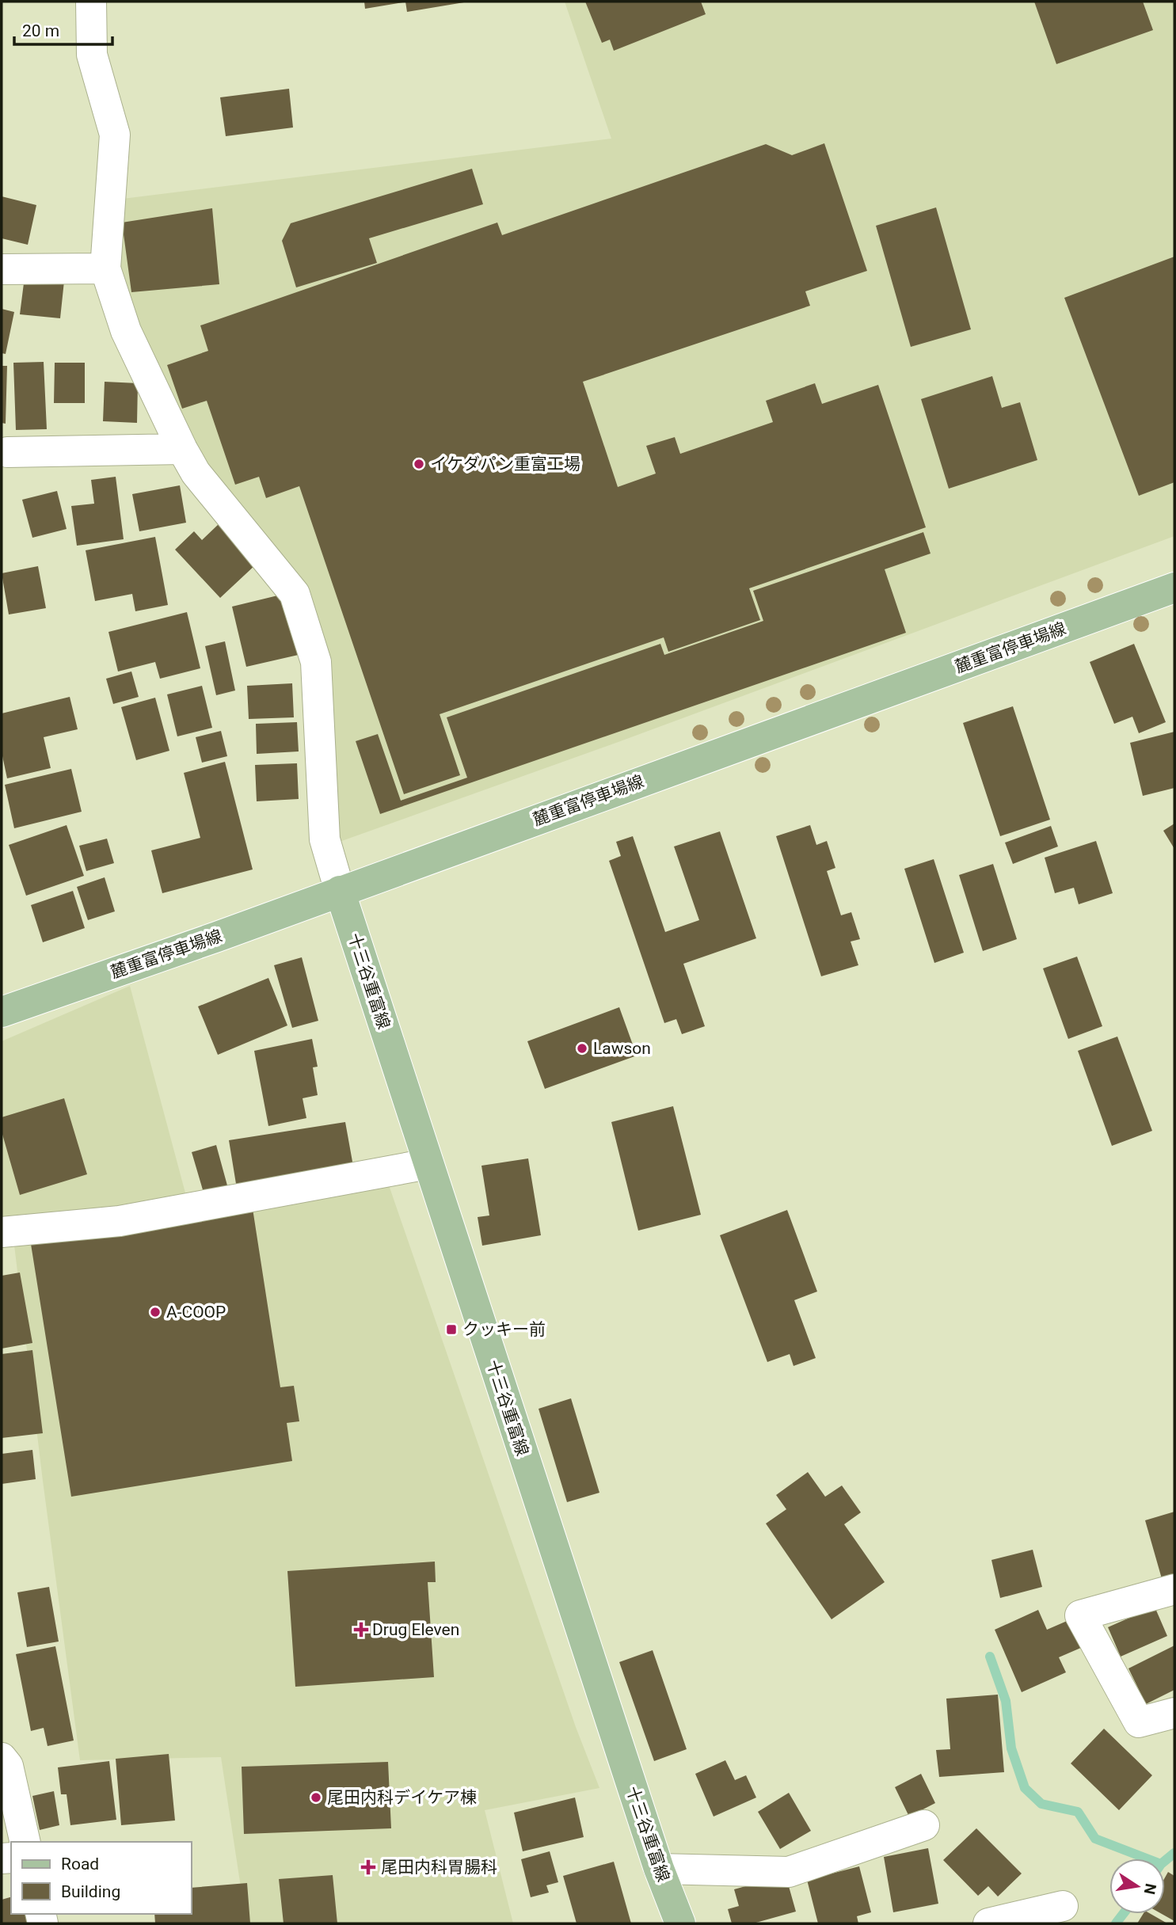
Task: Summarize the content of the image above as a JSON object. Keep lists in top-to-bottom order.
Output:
{
  "streets": {
    "main road": ["麓重富停車場線", "十三谷重富線"]
  },
  "crossings": [
    ["麓重富停車場線", "十三谷重富線"]
  ],
  "places": {
    "other": [
      "イケダパン重富工場",
      "Lawson",
      "A-COOP",
      "尾田内科デイケア棟"
    ],
    "transit": ["クッキー前"],
    "health": ["Drug Eleven", "尾田内科胃腸科"]
  },
  "legend": ["Road", "Building"],
  "scale_bar": "20 m",
  "north": "right"
}
